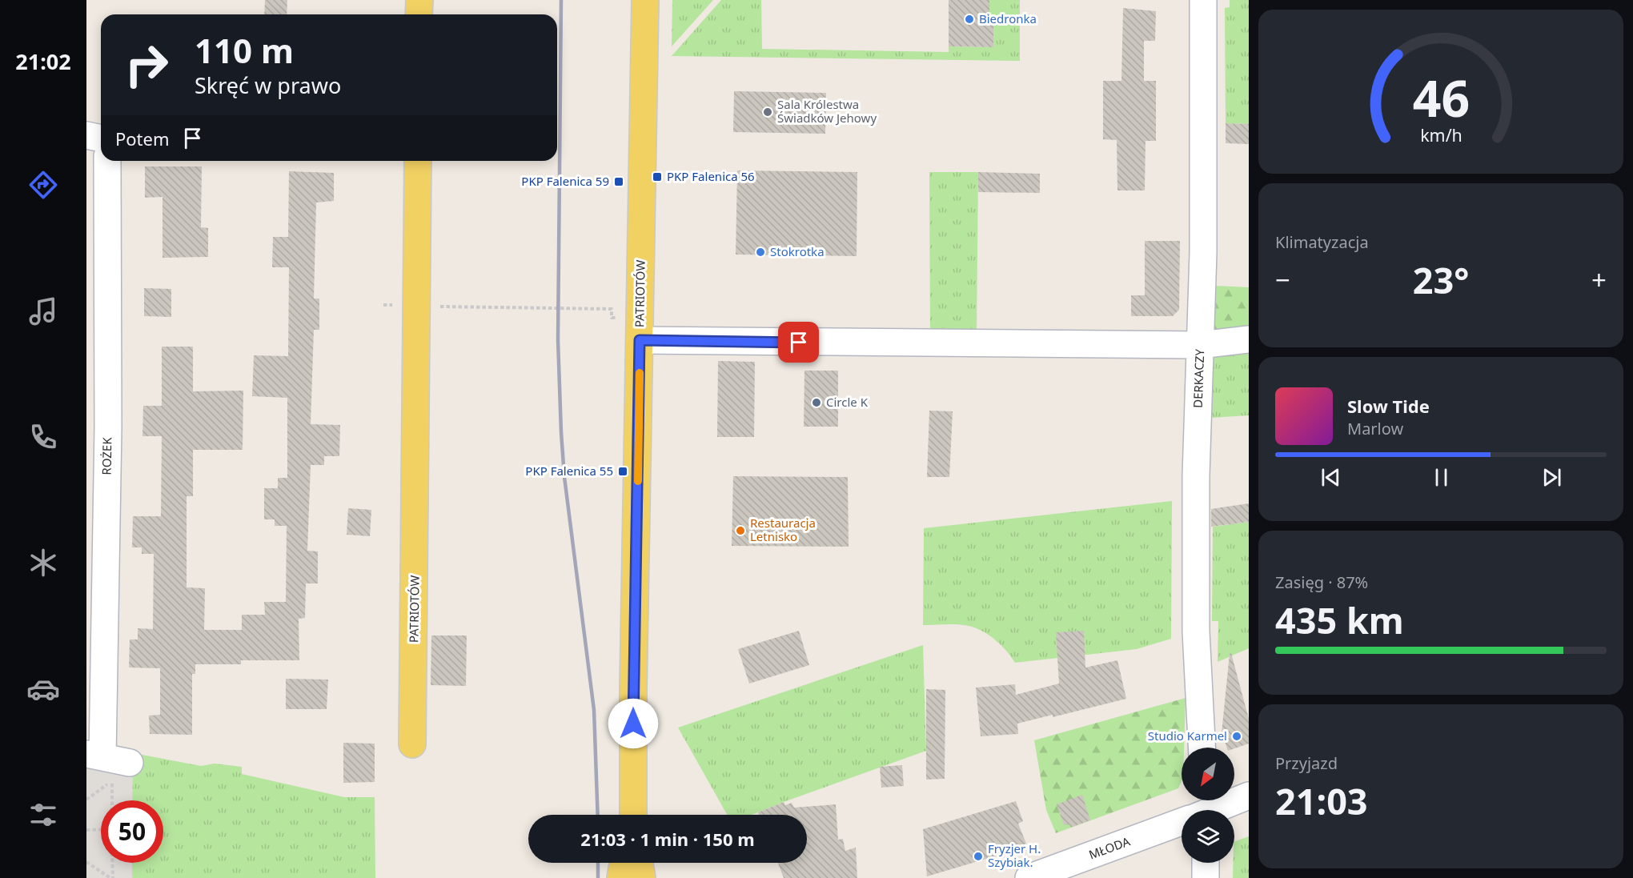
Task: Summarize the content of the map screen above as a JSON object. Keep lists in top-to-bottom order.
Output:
{
  "streets": {
    "main road": ["PATRIOTÓW"],
    "street": ["DERKACZY", "ROŻEK", "MŁODA"]
  },
  "places": {
    "other": [
      "Biedronka",
      "Sala Królestwa Świadków Jehowy",
      "Stokrotka",
      "Circle K",
      "Restauracja Letnisko",
      "Studio Karmel",
      "Fryzjer H. Szybiak."
    ],
    "transit": ["PKP Falenica 56", "PKP Falenica 59", "PKP Falenica 55"]
  },
  "north": "bottom left",
  "page": {
    "tabs": "21:02",
    "turn": ["110 m", "Skręć w prawo"],
    "then": "Potem",
    "tile": [
      "Klimatyzacja",
      ["Zasięg · 87%", "435 km"],
      ["Przyjazd", "21:03"]
    ],
    "heat": ["−", "23°", "+"],
    "song": ["Slow Tide", "Marlow"],
    "limit": "50",
    "trip": "21:03 · 1 min · 150 m",
    "gauge": ["46", "km/h"]
  }
}
